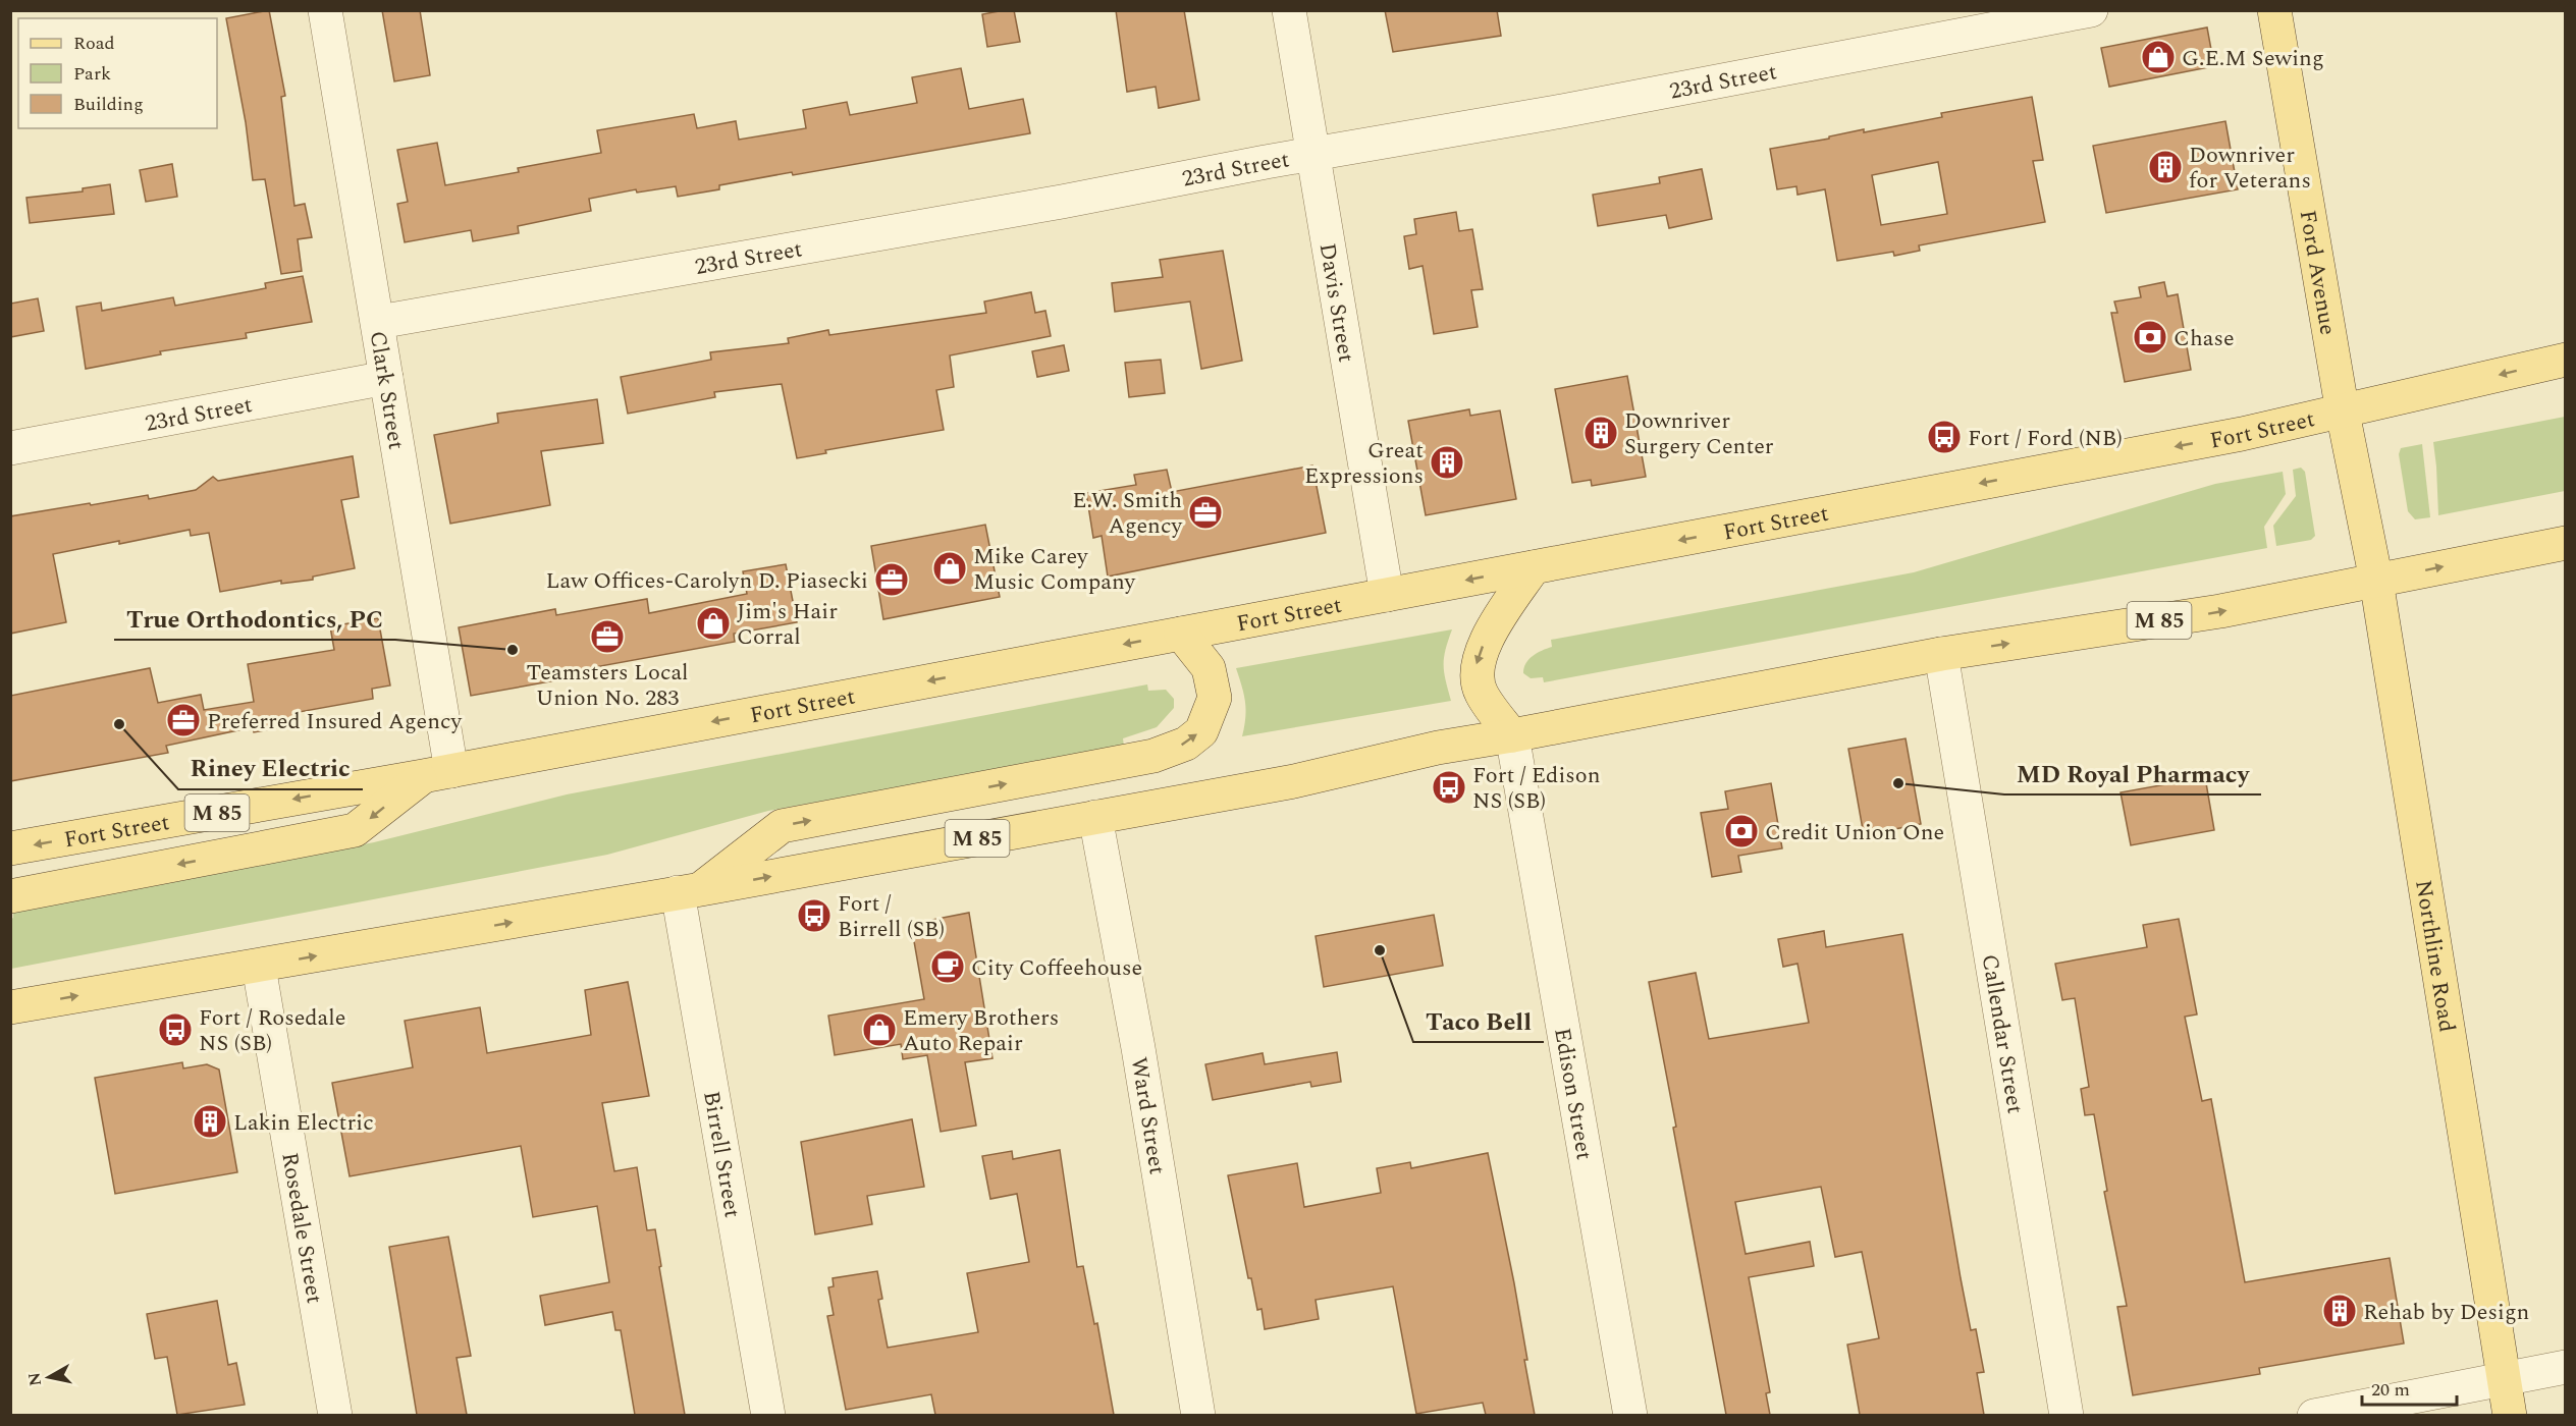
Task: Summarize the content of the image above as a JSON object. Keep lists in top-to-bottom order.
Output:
{
  "streets": {
    "main road": [
      "Ford Avenue",
      "Fort Street",
      "M 85",
      "Northline Road"
    ],
    "street": [
      "23rd Street",
      "Davis Street",
      "Clark Street",
      "Callendar Street",
      "Edison Street",
      "Ward Street",
      "Birrell Street",
      "Rosedale Street"
    ]
  },
  "crossings": [
    ["23rd Street", "Davis Street"],
    ["23rd Street", "Clark Street"],
    ["Ford Avenue", "Fort Street"],
    ["Ford Avenue", "Northline Road"],
    ["Davis Street", "Fort Street"],
    ["Clark Street", "Fort Street"],
    ["M 85", "Northline Road"],
    ["M 85", "Callendar Street"],
    ["M 85", "Edison Street"],
    ["M 85", "Ward Street"],
    ["M 85", "Birrell Street"],
    ["M 85", "Rosedale Street"]
  ],
  "places": {
    "shop": [
      "G.E.M Sewing",
      "Mike Carey Music Company",
      "Jim's Hair Corral",
      "Emery Brothers Auto Repair"
    ],
    "building": [
      "Downriver for Veterans",
      "Downriver Surgery Center",
      "Great Expressions",
      "Lakin Electric",
      "Rehab by Design"
    ],
    "bank": ["Chase", "Credit Union One"],
    "bus stop": [
      "Fort / Ford (NB)",
      "Fort / Edison NS (SB)",
      "Fort / Birrell (SB)",
      "Fort / Rosedale NS (SB)"
    ],
    "office": [
      "E.W. Smith Agency",
      "Law Offices-Carolyn D. Piasecki",
      "Teamsters Local Union No. 283",
      "Preferred Insured Agency"
    ],
    "other": [
      "True Orthodontics, PC",
      "Riney Electric",
      "MD Royal Pharmacy",
      "Taco Bell"
    ],
    "cafe": ["City Coffeehouse"]
  },
  "legend": ["Road", "Park", "Building"],
  "scale_bar": "20 m",
  "north": "left"
}
